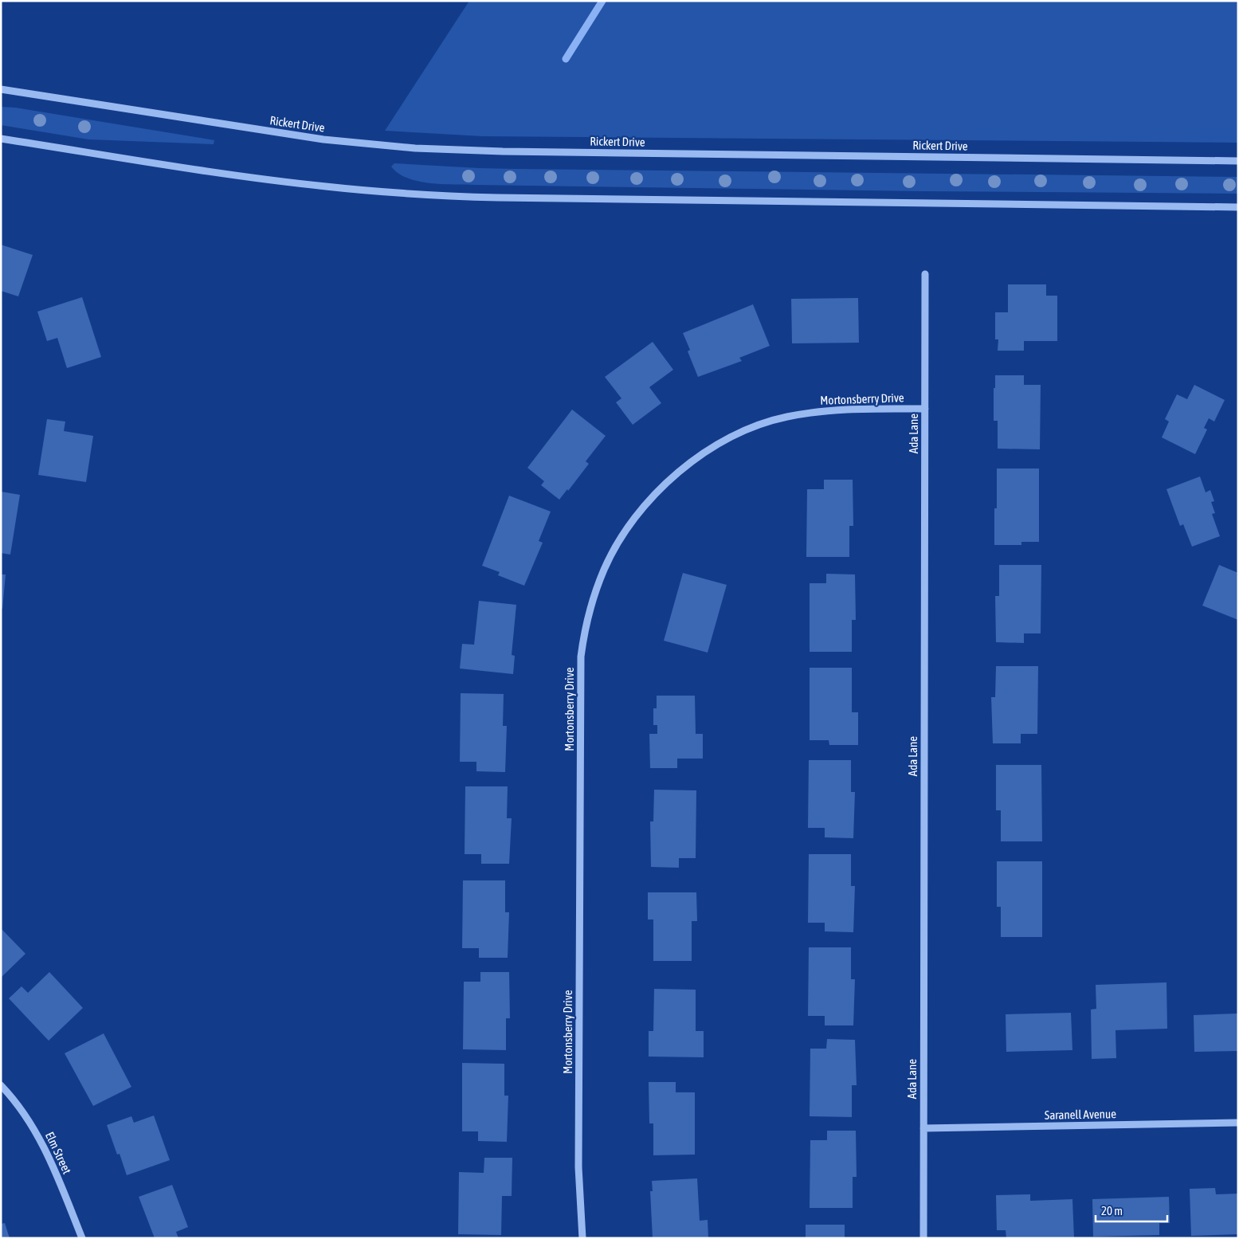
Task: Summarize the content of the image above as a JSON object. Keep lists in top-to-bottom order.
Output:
{
  "streets": {
    "street": [
      "Rickert Drive",
      "Mortonsberry Drive",
      "Ada Lane",
      "Saranell Avenue",
      "Elm Street"
    ]
  },
  "crossings": [
    ["Mortonsberry Drive", "Ada Lane"],
    ["Ada Lane", "Saranell Avenue"]
  ],
  "scale_bar": "20 m"
}
